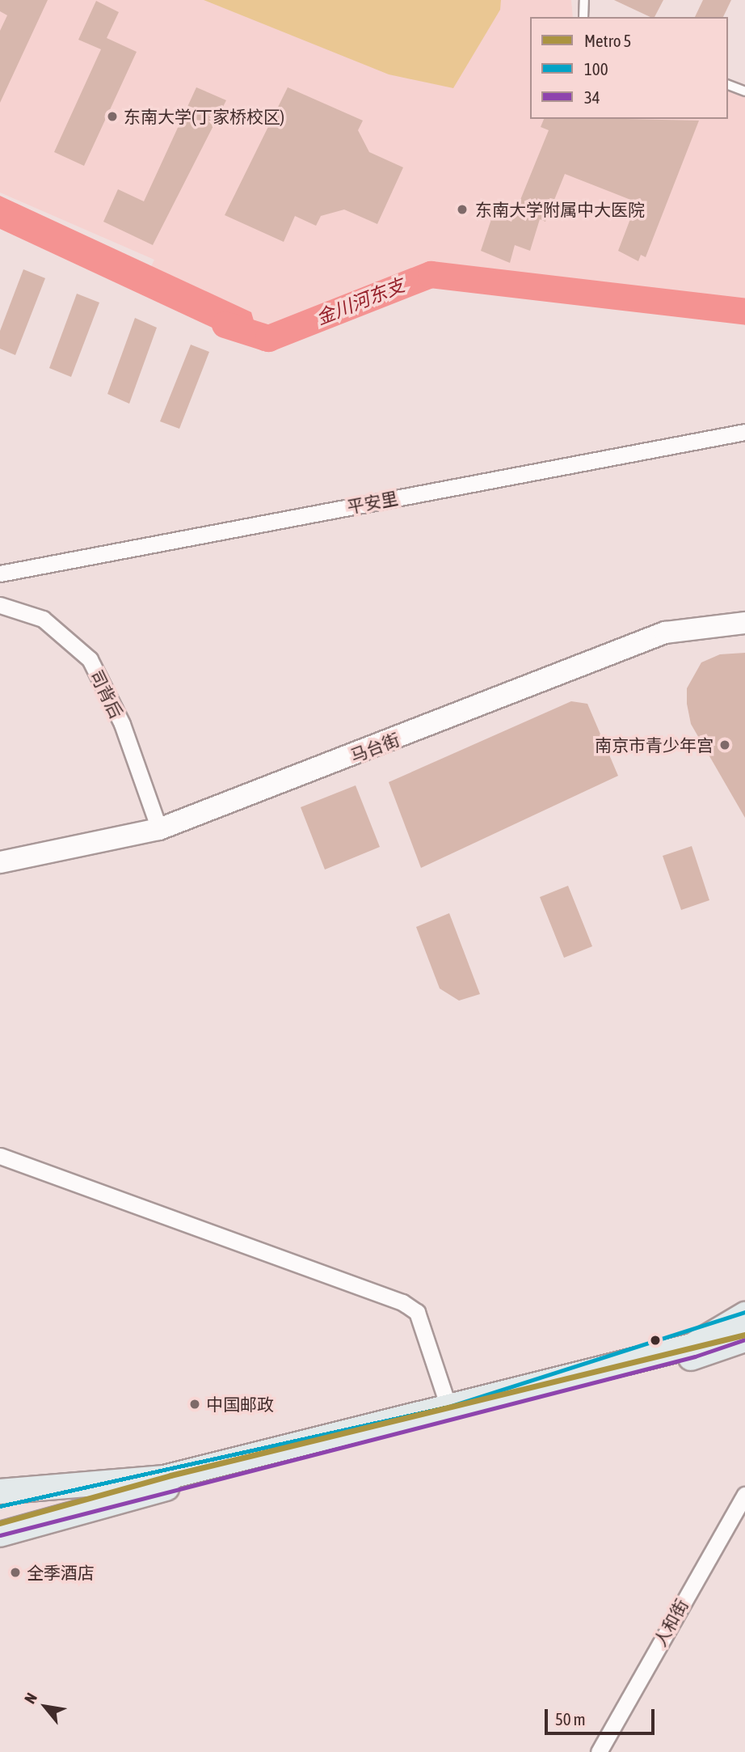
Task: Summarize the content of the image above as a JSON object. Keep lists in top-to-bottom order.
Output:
{
  "streets": {
    "street": [
      "平安里",
      "司背后",
      "马台街",
      "人和街"
    ]
  },
  "crossings": [
    ["司背后", "马台街"]
  ],
  "water": ["金川河东支"],
  "places": [
    "东南大学(丁家桥校区)",
    "东南大学附属中大医院",
    "南京市青少年宫",
    "中国邮政",
    "全季酒店"
  ],
  "lines": ["transit line 100", "metro line 5", "transit line 34"],
  "legend": ["Metro 5", "100", "34"],
  "scale_bar": "50 m",
  "north": "top left"
}
